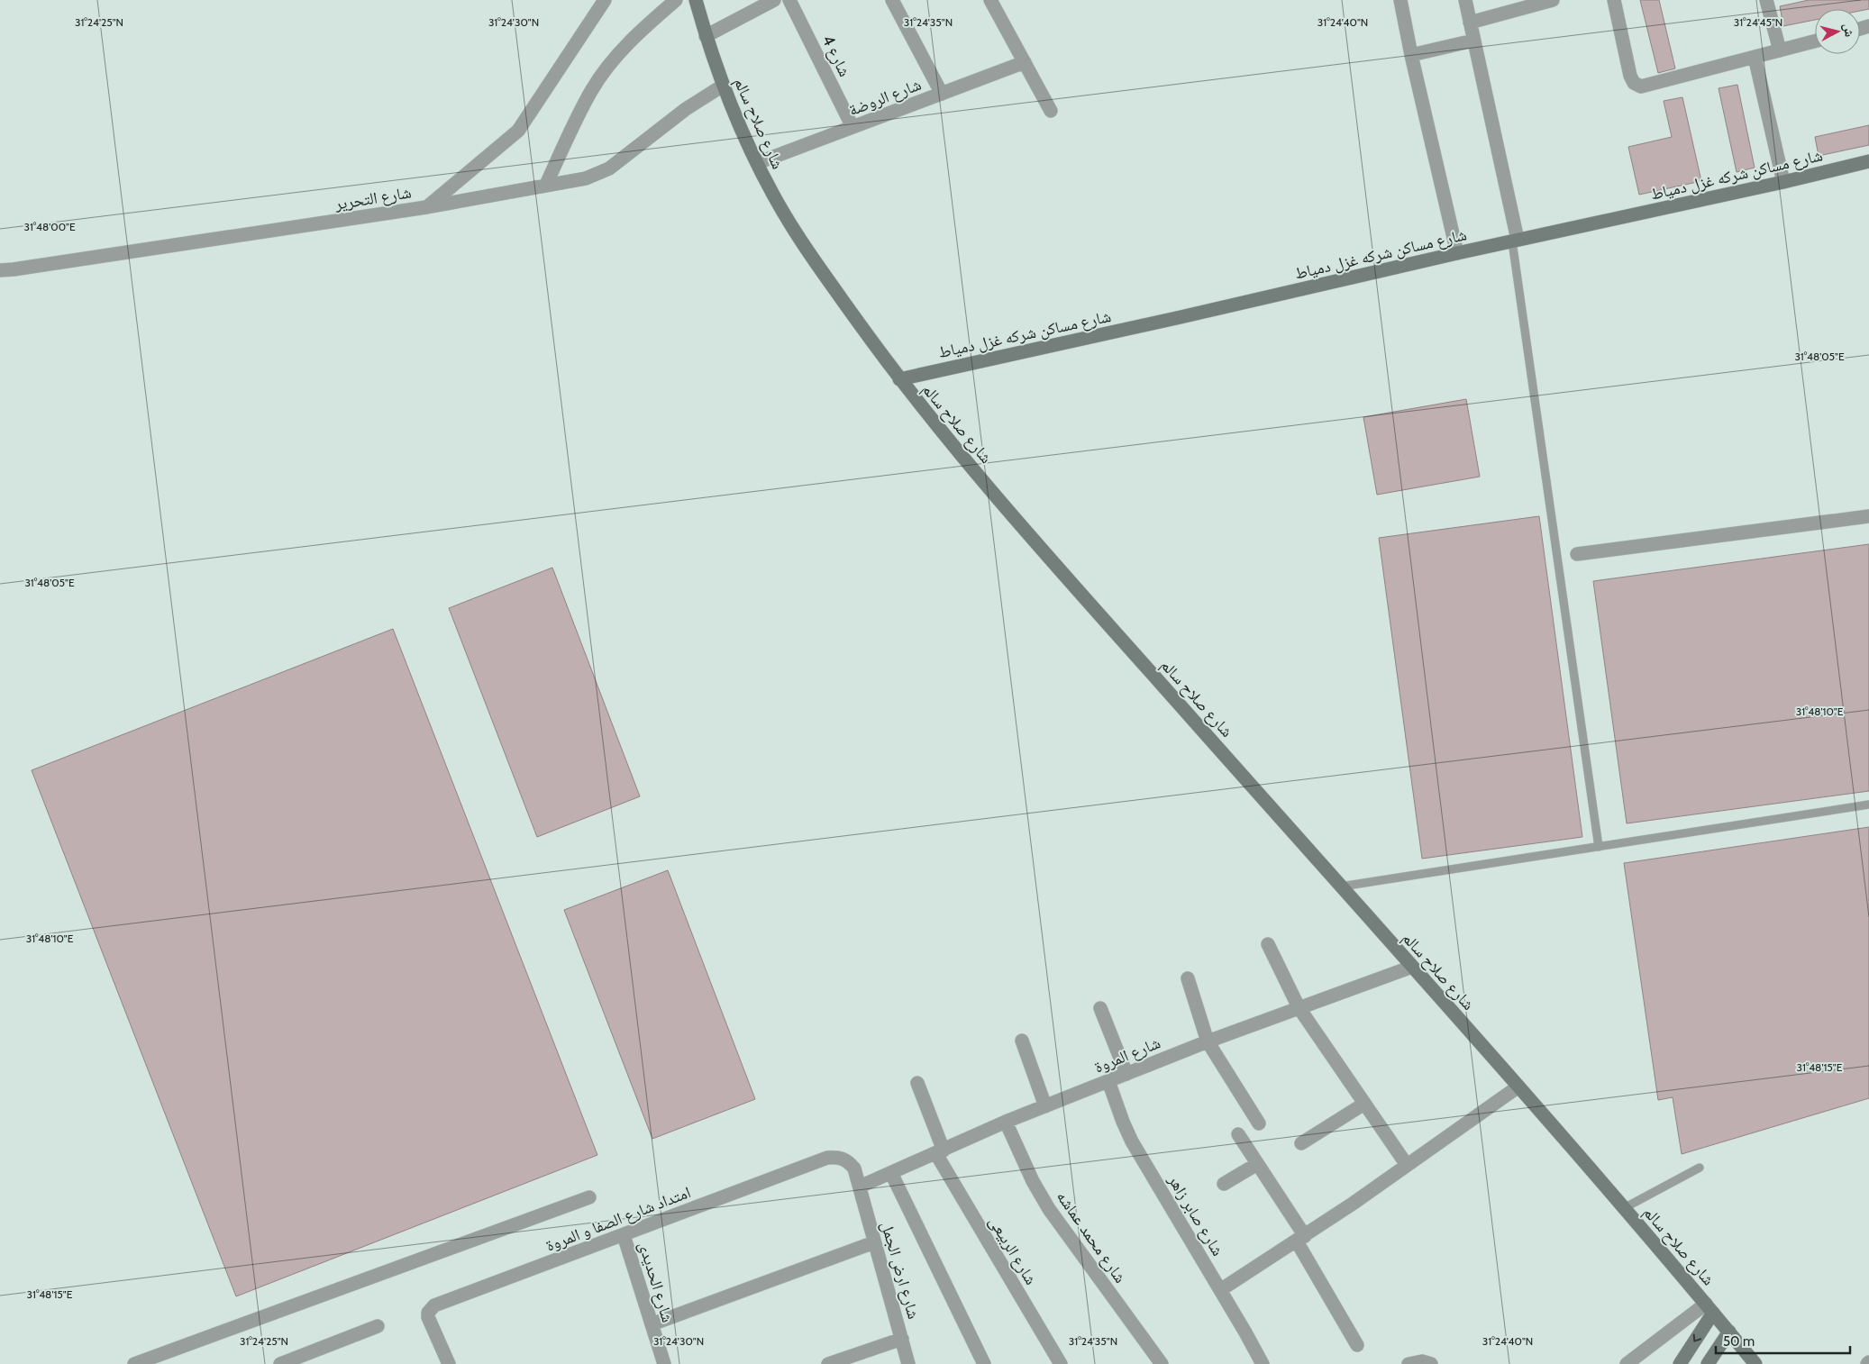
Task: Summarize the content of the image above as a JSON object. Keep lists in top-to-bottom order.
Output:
{
  "streets": {
    "street": [
      "شارع 4",
      "شارع الروضة",
      "شارع صلاح سالم",
      "شارع مساكن شركه غزل دمياط",
      "شارع التحرير",
      "شارع المروة",
      "شارع صابر زاهر",
      "امتداد شارع الصفا و المروة",
      "شارع محمد عماشه",
      "شارع الربيعى",
      "شارع ارض الجمل",
      "شارع الحديدى"
    ]
  },
  "crossings": [
    ["شارع 4", "شارع الروضة"],
    ["شارع الروضة", "شارع صلاح سالم"],
    ["شارع صلاح سالم", "شارع مساكن شركه غزل دمياط"],
    ["شارع صلاح سالم", "شارع التحرير"],
    ["شارع صلاح سالم", "شارع المروة"],
    ["شارع المروة", "شارع صابر زاهر"],
    ["شارع المروة", "امتداد شارع الصفا و المروة"],
    ["شارع المروة", "شارع محمد عماشه"],
    ["شارع المروة", "شارع الربيعى"],
    ["شارع المروة", "شارع ارض الجمل"],
    ["امتداد شارع الصفا و المروة", "شارع ارض الجمل"],
    ["امتداد شارع الصفا و المروة", "شارع الحديدى"]
  ],
  "scale_bar": "50 m",
  "north": "right",
  "coordinates": [
    "31°24'25\"N",
    "31°24'30\"N",
    "31°24'35\"N",
    "31°24'40\"N",
    "31°24'45\"N",
    "31°48'00\"E",
    "31°48'05\"E",
    "31°48'10\"E",
    "31°48'15\"E"
  ]
}
